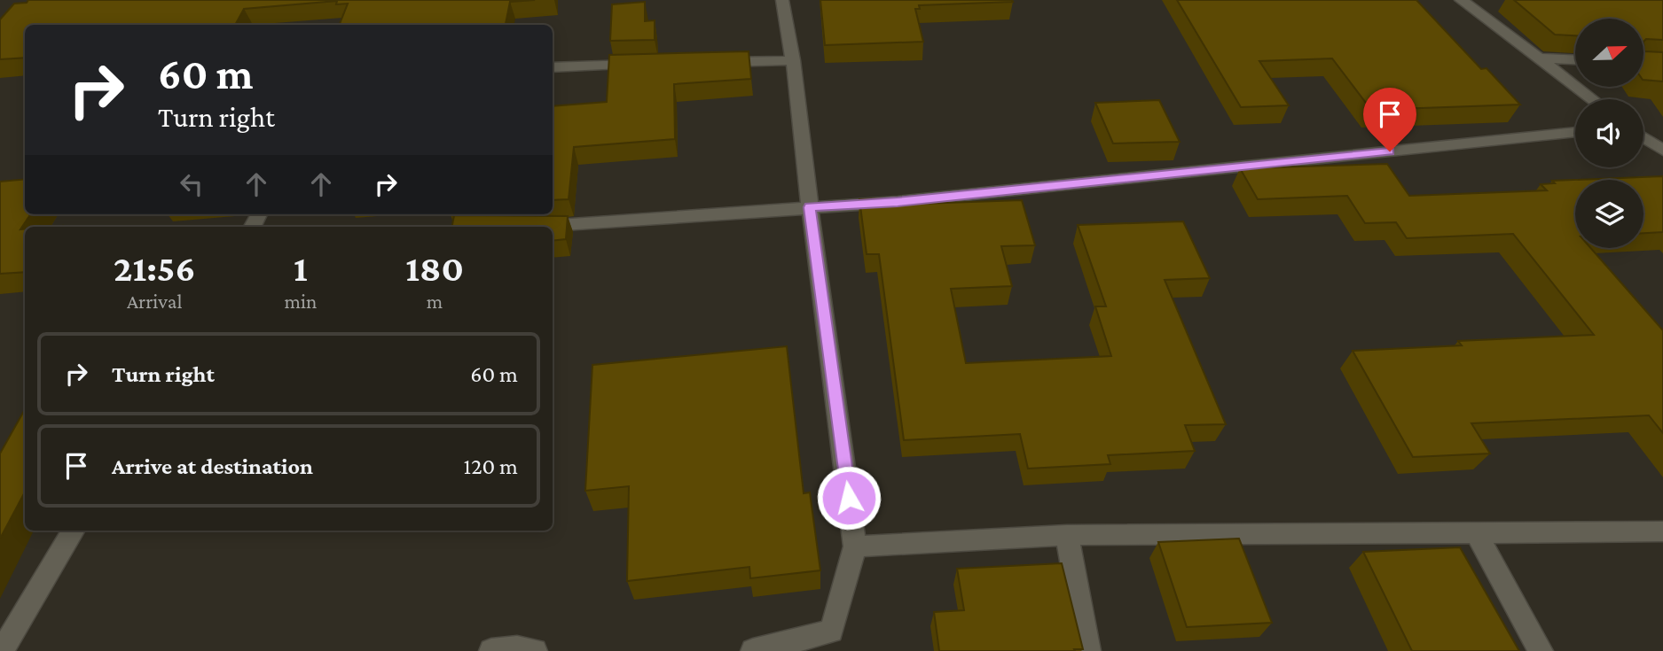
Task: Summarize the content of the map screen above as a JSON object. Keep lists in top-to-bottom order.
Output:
{
  "north": "right",
  "page": {
    "turn": ["60 m", "Turn right"],
    "eta": [
      "21:56",
      "Arrival",
      "1",
      "min",
      "180",
      "m"
    ],
    "list": [
      {
        "name": "Turn right",
        "value": "60 m"
      },
      {
        "name": "Arrive at destination",
        "value": "120 m"
      }
    ]
  }
}
